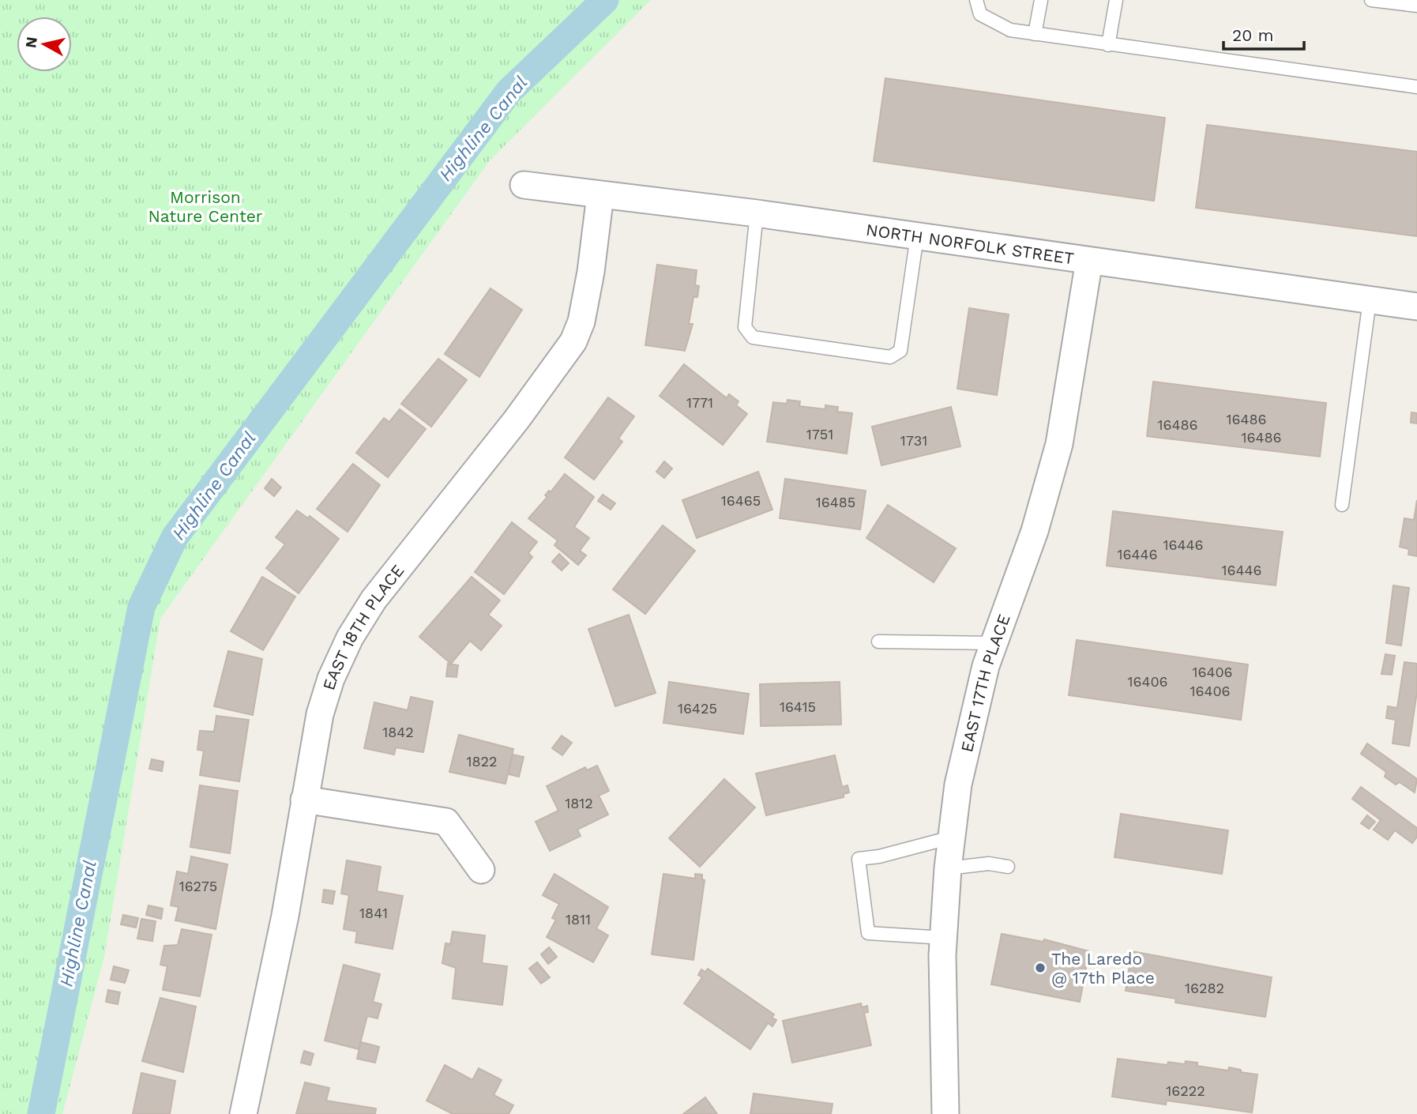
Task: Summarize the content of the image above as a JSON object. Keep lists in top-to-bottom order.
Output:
{
  "streets": {
    "street": ["NORTH NORFOLK STREET", "EAST 18TH PLACE", "EAST 17TH PLACE"]
  },
  "crossings": [
    ["NORTH NORFOLK STREET", "EAST 18TH PLACE"],
    ["NORTH NORFOLK STREET", "EAST 17TH PLACE"]
  ],
  "water": ["Highline Canal"],
  "parks": ["Morrison Nature Center"],
  "places": ["The Laredo @ 17th Place"],
  "house_numbers": [
    "1771",
    "16486",
    "16486",
    "1751",
    "16486",
    "1731",
    "16465",
    "16485",
    "16446",
    "16446",
    "16446",
    "16406",
    "16406",
    "16406",
    "16415",
    "16425",
    "1842",
    "1822",
    "1812",
    "16275",
    "1841",
    "1811",
    "16282",
    "16222"
  ],
  "scale_bar": "20 m",
  "north": "left"
}
